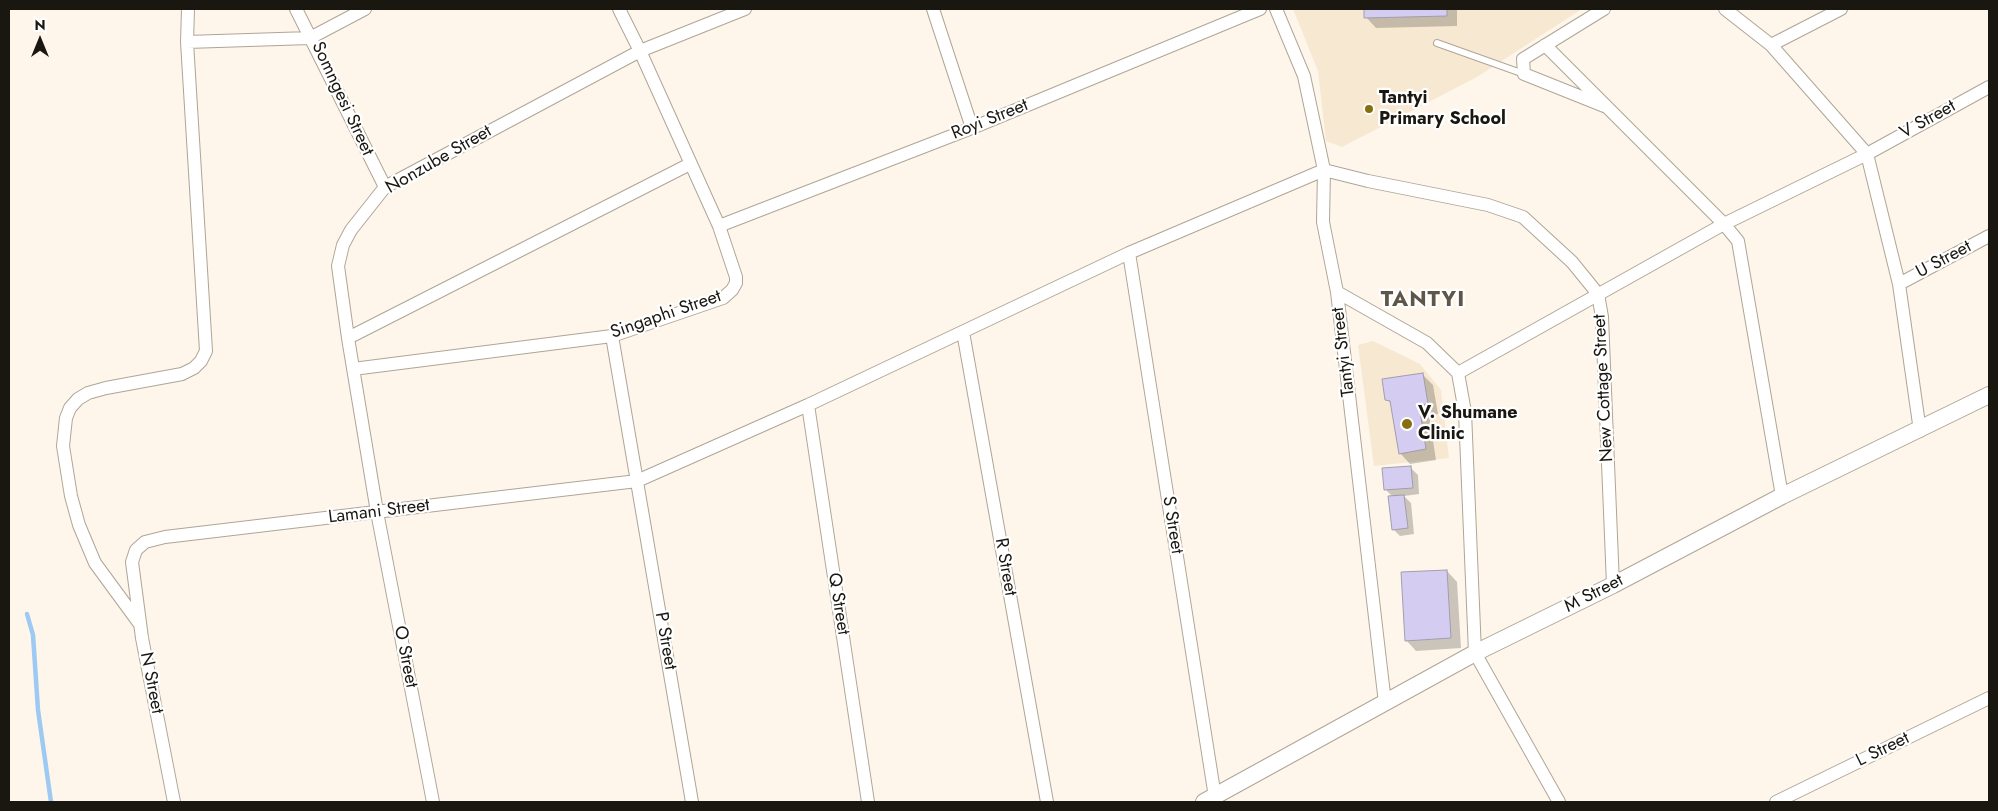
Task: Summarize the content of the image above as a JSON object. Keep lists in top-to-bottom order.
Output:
{
  "streets": {
    "street": [
      "Somngesi Street",
      "Royi Street",
      "V Street",
      "Nonzube Street",
      "U Street",
      "Singaphi Street",
      "Tantyi Street",
      "New Cottage Street",
      "Lamani Street",
      "S Street",
      "R Street",
      "M Street",
      "Q Street",
      "P Street",
      "O Street",
      "N Street",
      "L Street"
    ]
  },
  "crossings": [
    ["Somngesi Street", "Nonzube Street"],
    ["Royi Street", "Singaphi Street"],
    ["V Street", "New Cottage Street"],
    ["Nonzube Street", "Singaphi Street"],
    ["Nonzube Street", "Lamani Street"],
    ["Nonzube Street", "O Street"],
    ["Singaphi Street", "P Street"],
    ["Tantyi Street", "New Cottage Street"],
    ["Tantyi Street", "Lamani Street"],
    ["Tantyi Street", "M Street"],
    ["New Cottage Street", "Lamani Street"],
    ["New Cottage Street", "M Street"],
    ["Lamani Street", "S Street"],
    ["Lamani Street", "R Street"],
    ["Lamani Street", "Q Street"],
    ["Lamani Street", "P Street"],
    ["Lamani Street", "O Street"],
    ["Lamani Street", "N Street"],
    ["S Street", "M Street"]
  ],
  "districts": ["TANTYI"],
  "places": ["Tantyi Primary School", "V. Shumane Clinic"],
  "north": "top"
}
